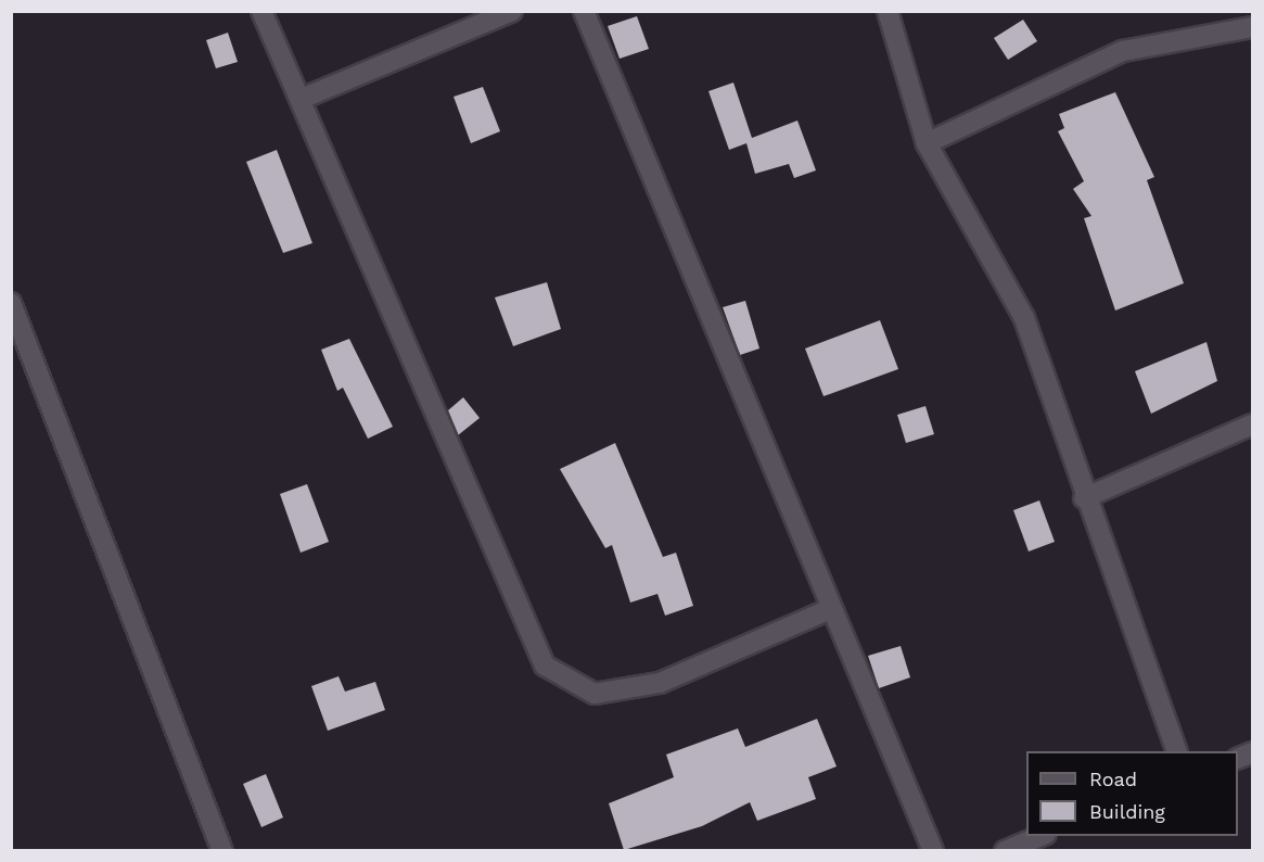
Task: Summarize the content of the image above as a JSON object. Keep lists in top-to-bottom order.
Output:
{
  "legend": ["Road", "Building"]
}
